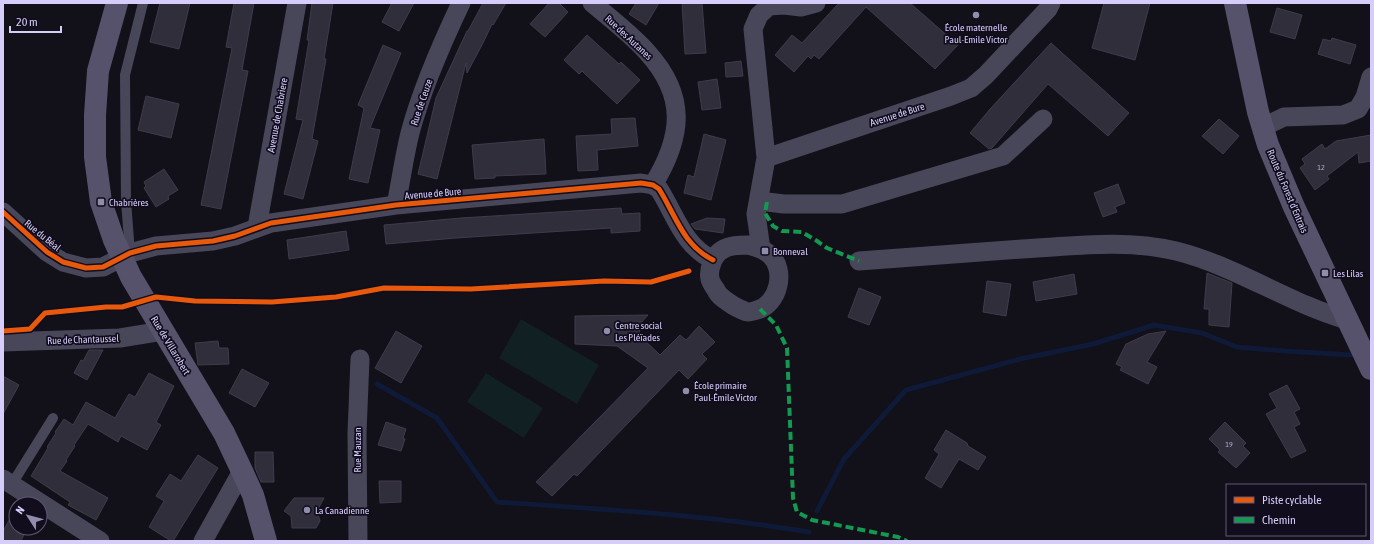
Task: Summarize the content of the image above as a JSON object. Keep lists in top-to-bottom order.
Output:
{
  "streets": {
    "main road": ["Route du Forest d'Entrais", "Rue de Villarobert"],
    "street": [
      "Rue des Autanes",
      "Rue de Ceuze",
      "Avenue de Bure",
      "Avenue de Chabriere",
      "Rue du Béal",
      "Rue de Chantaussel",
      "Rue Mauzan"
    ]
  },
  "crossings": [
    ["Rue des Autanes", "Avenue de Bure"],
    ["Rue de Ceuze", "Avenue de Bure"],
    ["Avenue de Bure", "Avenue de Chabriere"],
    ["Avenue de Bure", "Rue du Béal"],
    ["Avenue de Bure", "Rue de Villarobert"],
    ["Rue du Béal", "Rue de Villarobert"],
    ["Rue de Chantaussel", "Rue de Villarobert"]
  ],
  "places": {
    "other": [
      "École maternelle Paul-Emile Victor",
      "Centre social Les Pléïades",
      "École primaire Paul-Émile Victor",
      "La Canadienne"
    ],
    "transit": ["Chabrières", "Bonneval", "Les Lilas"]
  },
  "house_numbers": ["12", "19"],
  "legend": ["Piste cyclable", "Chemin"],
  "scale_bar": "20 m",
  "north": "top left"
}
